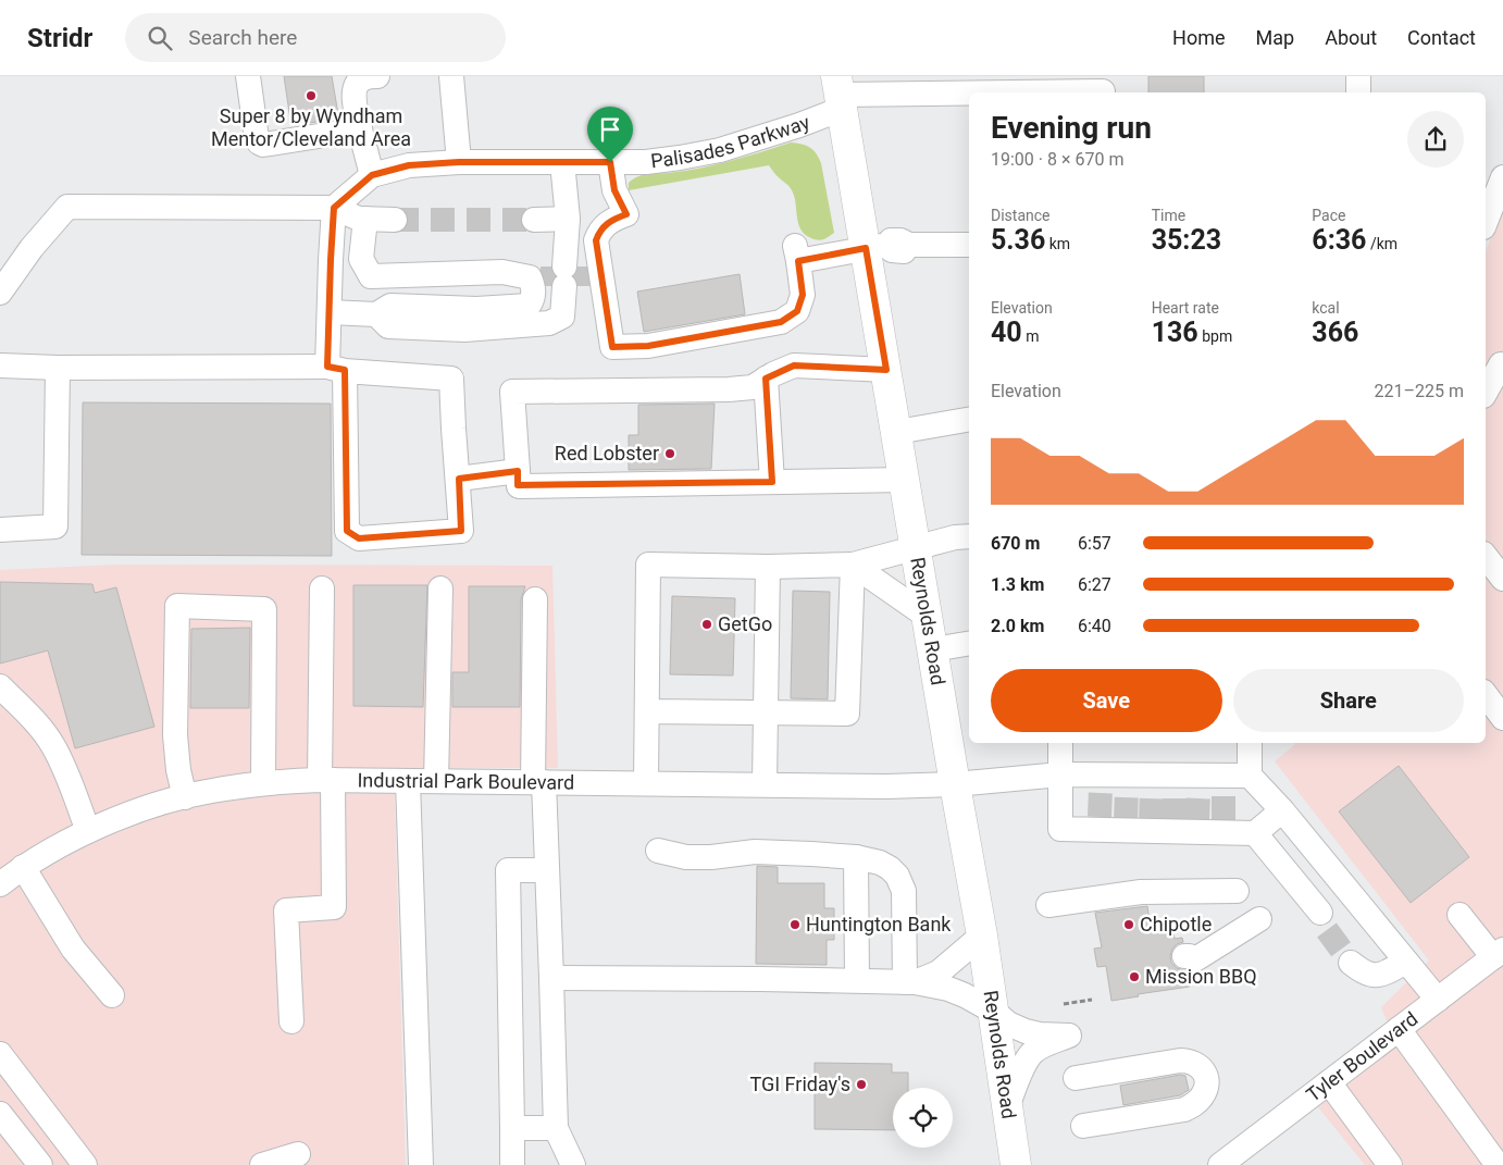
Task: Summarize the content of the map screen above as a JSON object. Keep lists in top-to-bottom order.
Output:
{
  "streets": {
    "main road": ["Reynolds Road"],
    "street": ["Palisades Parkway", "Industrial Park Boulevard", "Tyler Boulevard"]
  },
  "crossings": [
    ["Palisades Parkway", "Reynolds Road"],
    ["Reynolds Road", "Industrial Park Boulevard"]
  ],
  "places": [
    "Super 8 by Wyndham Mentor/Cleveland Area",
    "Red Lobster",
    "GetGo",
    "Huntington Bank",
    "Chipotle",
    "Mission BBQ",
    "TGI Friday's"
  ],
  "page": {
    "header": "Stridr",
    "search": "Search here",
    "nav": [
      "Home",
      "Map",
      "About",
      "Contact"
    ],
    "heading": ["Evening run", "19:00 · 8 × 670 m"],
    "stats": [
      ["Distance", "5.36 km"],
      ["Time", "35:23"],
      ["Pace", "6:36 /km"],
      ["Elevation", "40 m"],
      ["Heart rate", "136 bpm"],
      ["kcal", "366"]
    ],
    "chart": ["Elevation", "221–225 m"],
    "list": [
      {
        "name": "670 m",
        "note": "6:57"
      },
      {
        "name": "1.3 km",
        "note": "6:27"
      },
      {
        "name": "2.0 km",
        "note": "6:40"
      }
    ],
    "buttons": ["Save", "Share"]
  }
}
